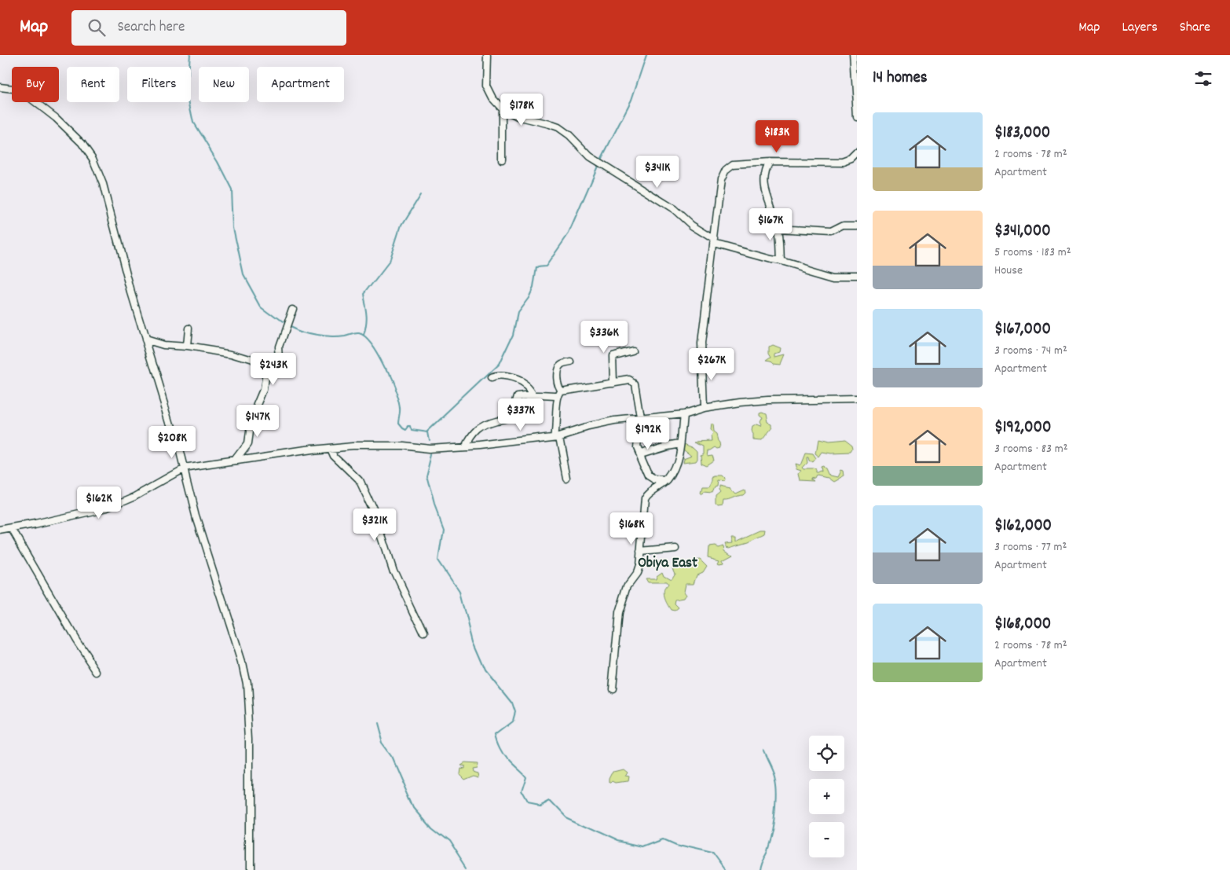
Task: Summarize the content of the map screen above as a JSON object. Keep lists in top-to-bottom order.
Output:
{
  "districts": ["Obiya East"],
  "page": {
    "header": "Map",
    "search": "Search here",
    "nav": ["Map", "Layers", "Share"],
    "heading": "14 homes",
    "chip": [
      "Buy",
      "Rent",
      "Filters",
      "New",
      "Apartment"
    ],
    "price": [
      "$178K",
      "$183K",
      "$341K",
      "$167K",
      "$336K",
      "$267K",
      "$243K",
      "$337K",
      "$147K",
      "$192K",
      "$208K",
      "$162K",
      "$321K",
      "$168K"
    ],
    "list": [
      {
        "name": "$183,000",
        "note": "2 rooms · 78 m² · Apartment"
      },
      {
        "name": "$341,000",
        "note": "5 rooms · 183 m² · House"
      },
      {
        "name": "$167,000",
        "note": "3 rooms · 74 m² · Apartment"
      },
      {
        "name": "$192,000",
        "note": "3 rooms · 83 m² · Apartment"
      },
      {
        "name": "$162,000",
        "note": "3 rooms · 77 m² · Apartment"
      },
      {
        "name": "$168,000",
        "note": "2 rooms · 78 m² · Apartment"
      }
    ],
    "map_buttons": ["+", "−"]
  }
}
